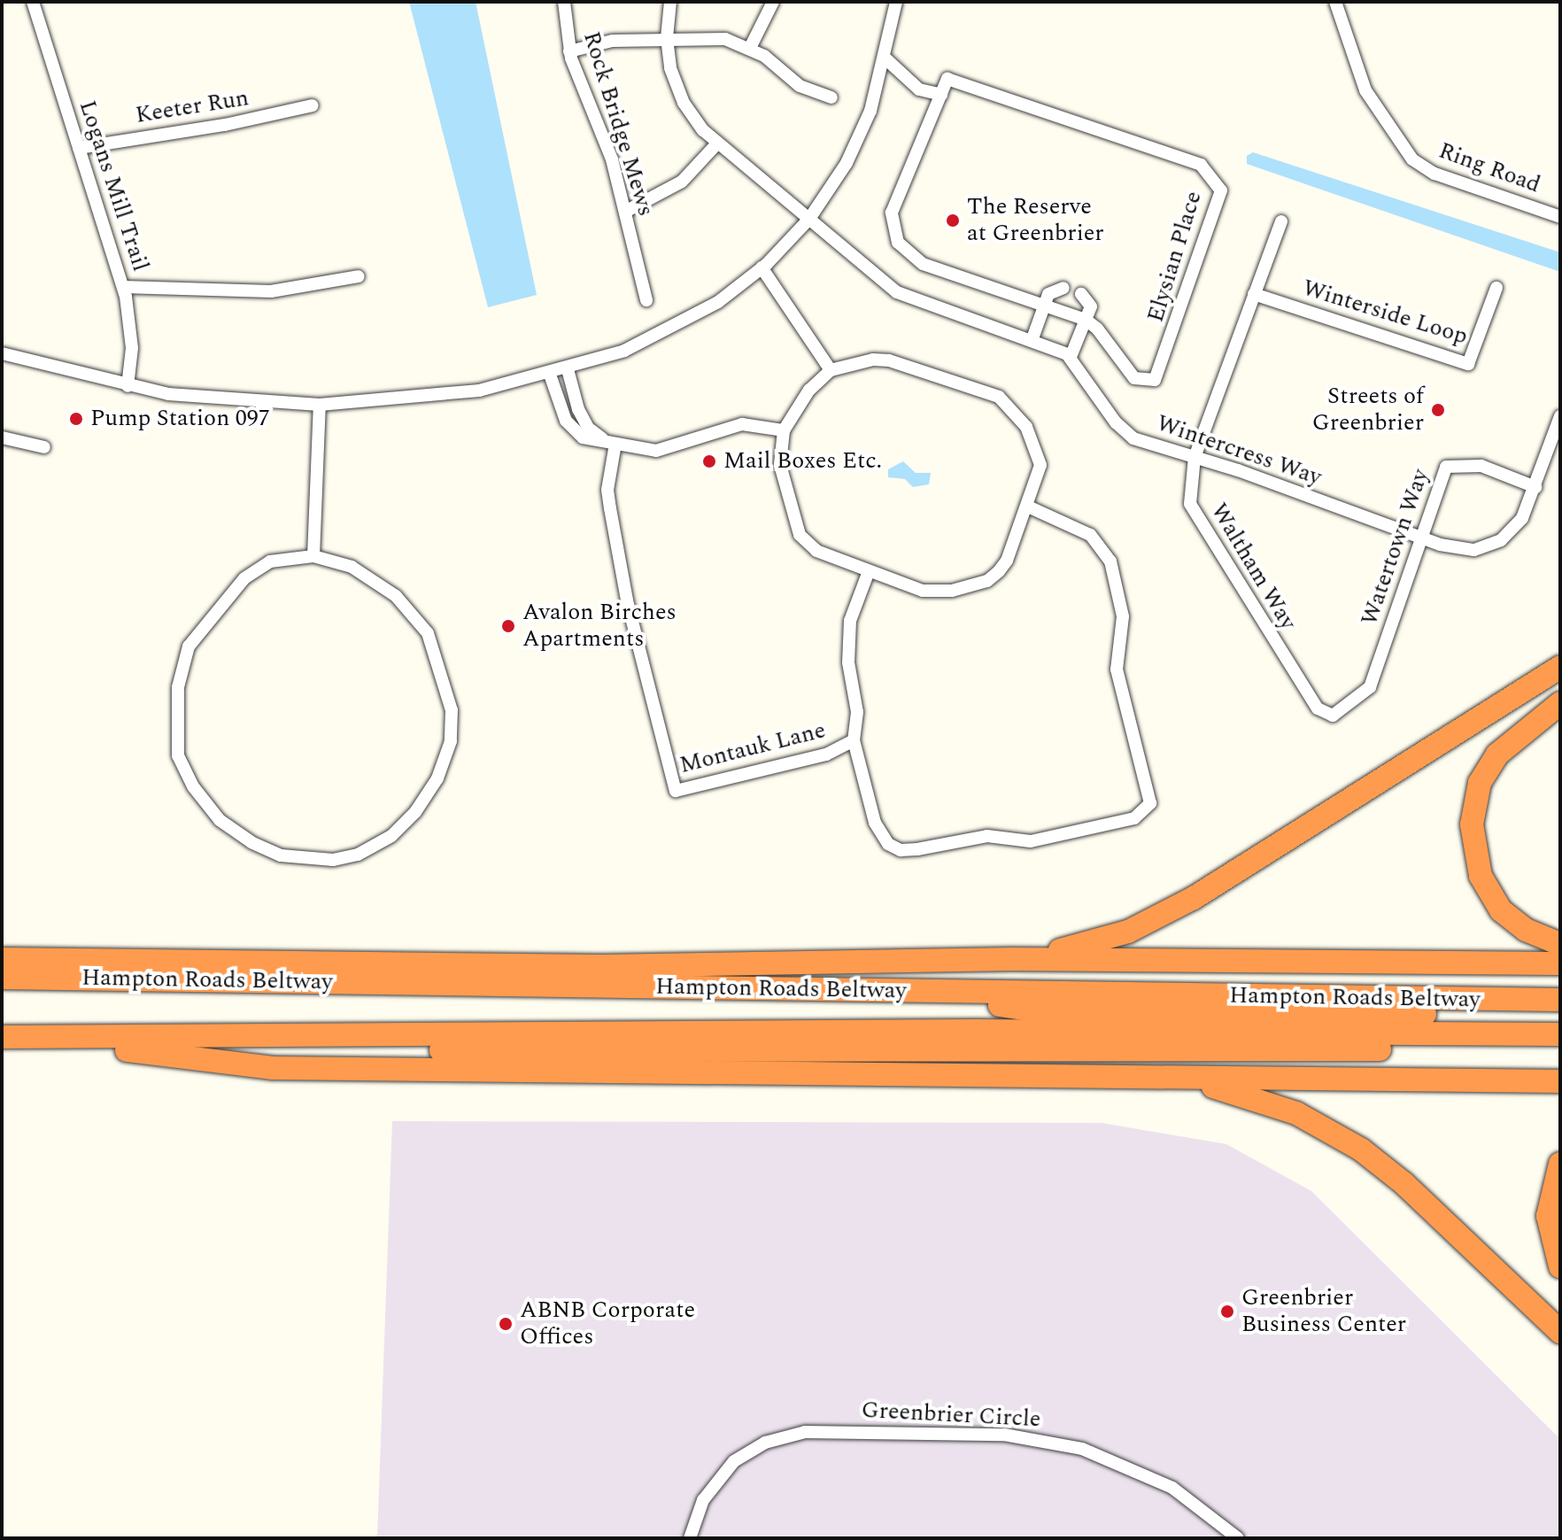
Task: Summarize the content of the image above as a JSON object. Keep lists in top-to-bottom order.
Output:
{
  "streets": {
    "highway": ["Hampton Roads Beltway"],
    "street": [
      "Keeter Run",
      "Rock Bridge Mews",
      "Ring Road",
      "Logans Mill Trail",
      "Elysian Place",
      "Winterside Loop",
      "Wintercress Way",
      "Watertown Way",
      "Waltham Way",
      "Montauk Lane",
      "Greenbrier Circle"
    ]
  },
  "crossings": [
    ["Keeter Run", "Logans Mill Trail"],
    ["Winterside Loop", "Waltham Way"],
    ["Wintercress Way", "Watertown Way"],
    ["Wintercress Way", "Waltham Way"],
    ["Watertown Way", "Waltham Way"]
  ],
  "places": [
    "The Reserve at Greenbrier",
    "Streets of Greenbrier",
    "Pump Station 097",
    "Mail Boxes Etc.",
    "Avalon Birches Apartments",
    "Greenbrier Business Center",
    "ABNB Corporate Offices"
  ]
}
